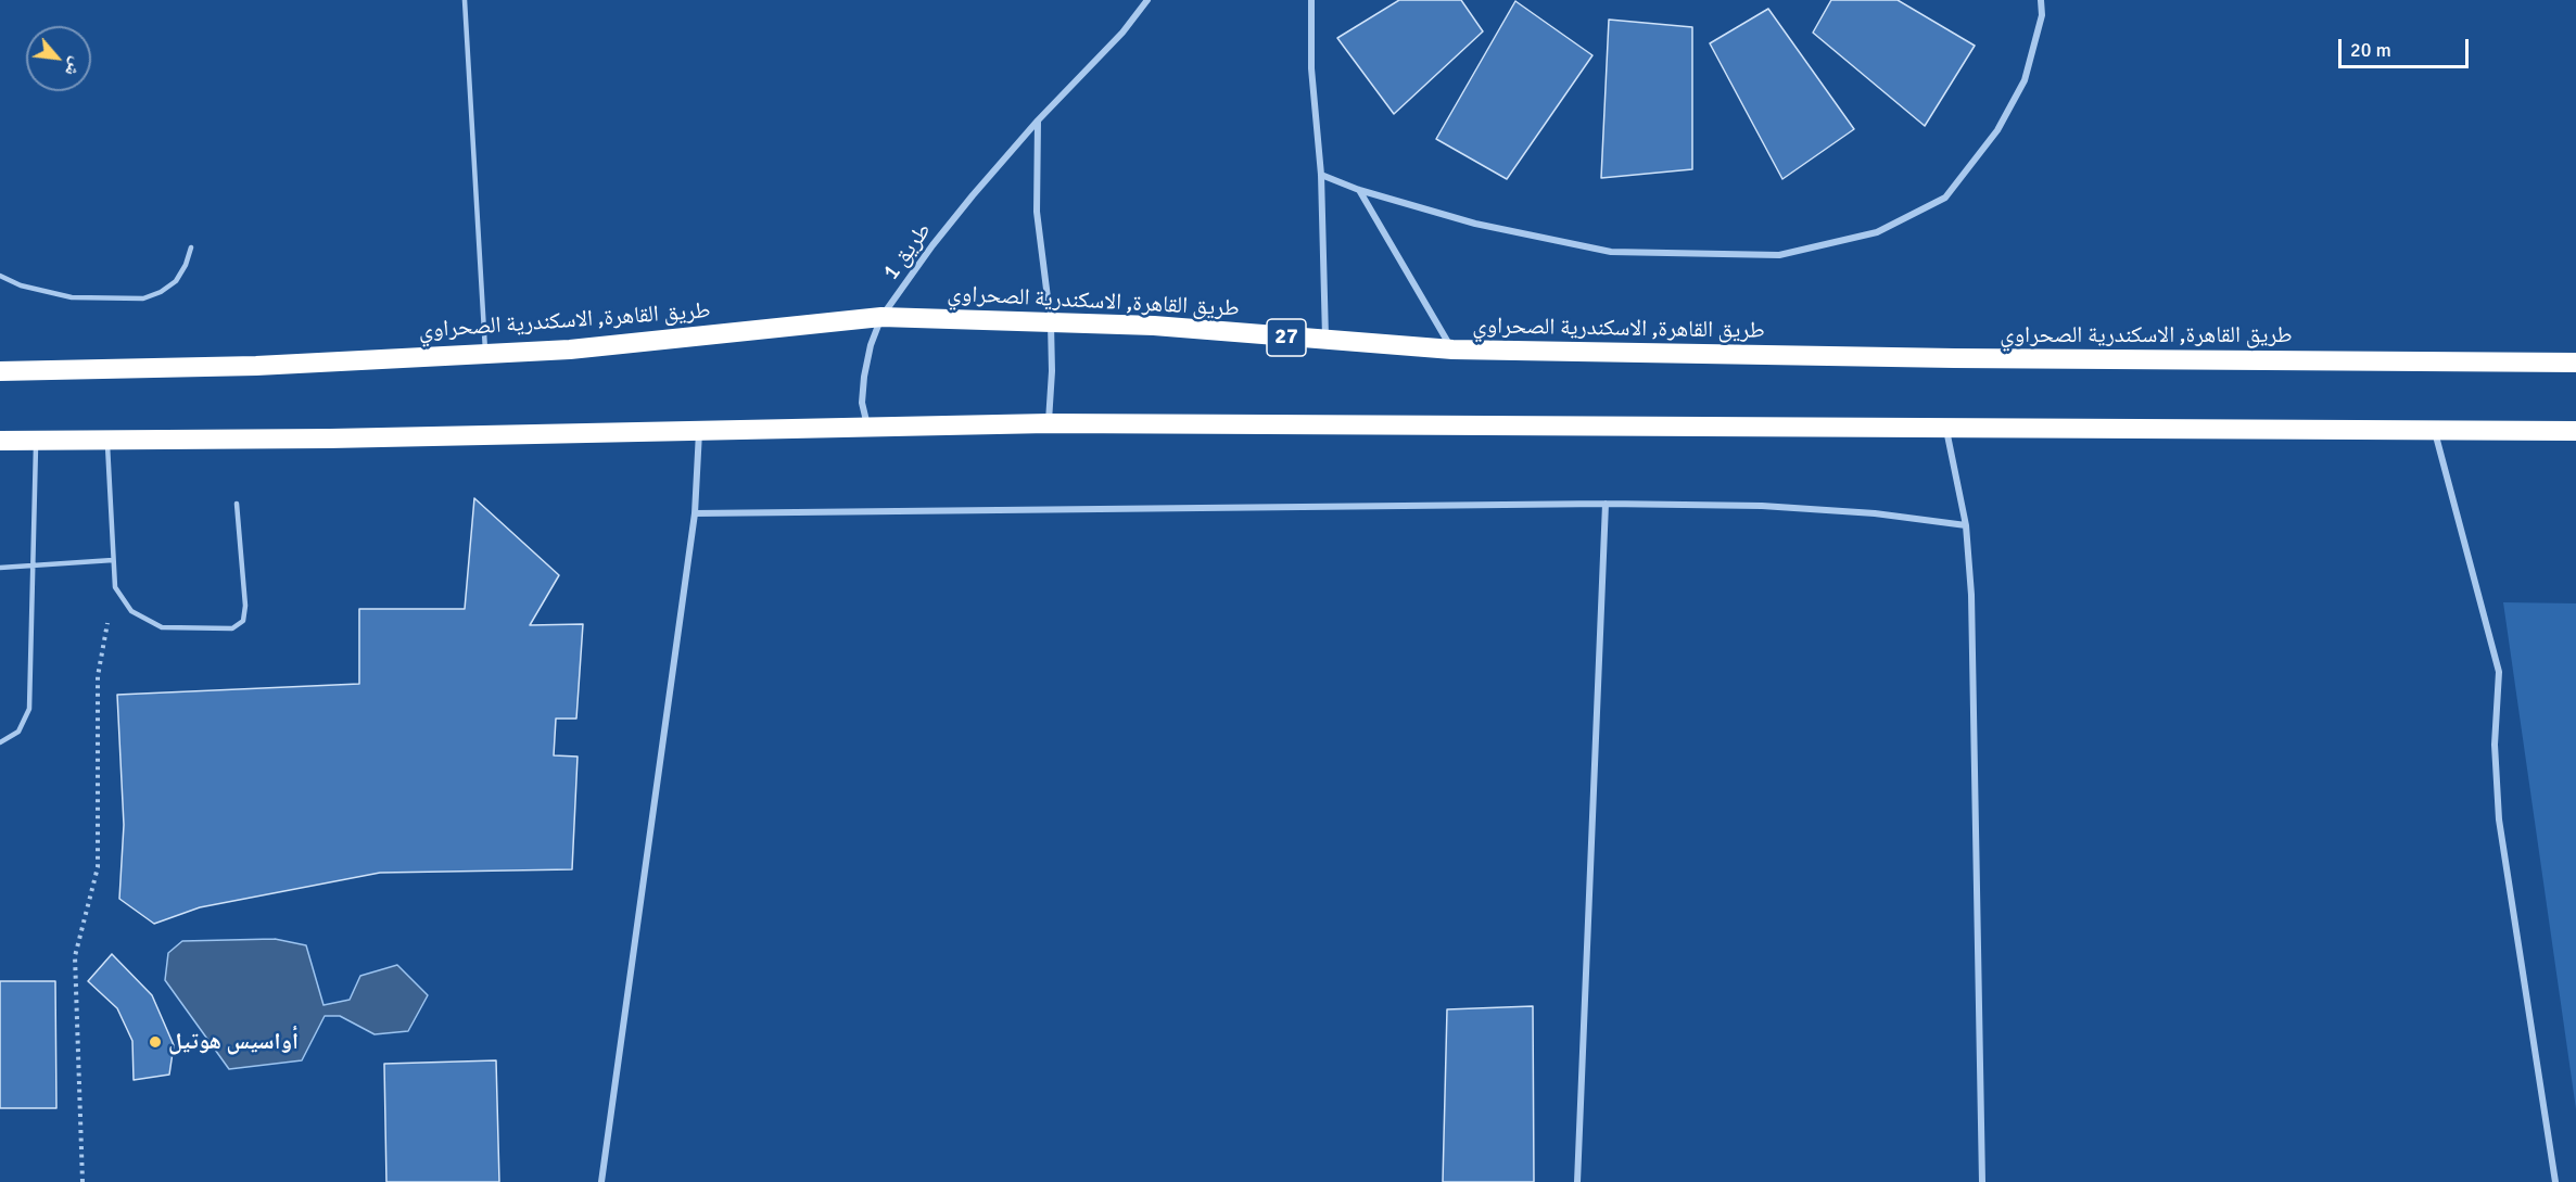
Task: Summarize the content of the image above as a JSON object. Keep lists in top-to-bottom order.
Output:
{
  "streets": {
    "highway": ["طريق القاهرة, الاسكندرية الصحراوي", "27"],
    "street": ["طريق 1"]
  },
  "crossings": [
    ["طريق 1", "طريق القاهرة, الاسكندرية الصحراوي"]
  ],
  "places": ["أواسيس هوتيل"],
  "scale_bar": "20 m",
  "north": "bottom right"
}
